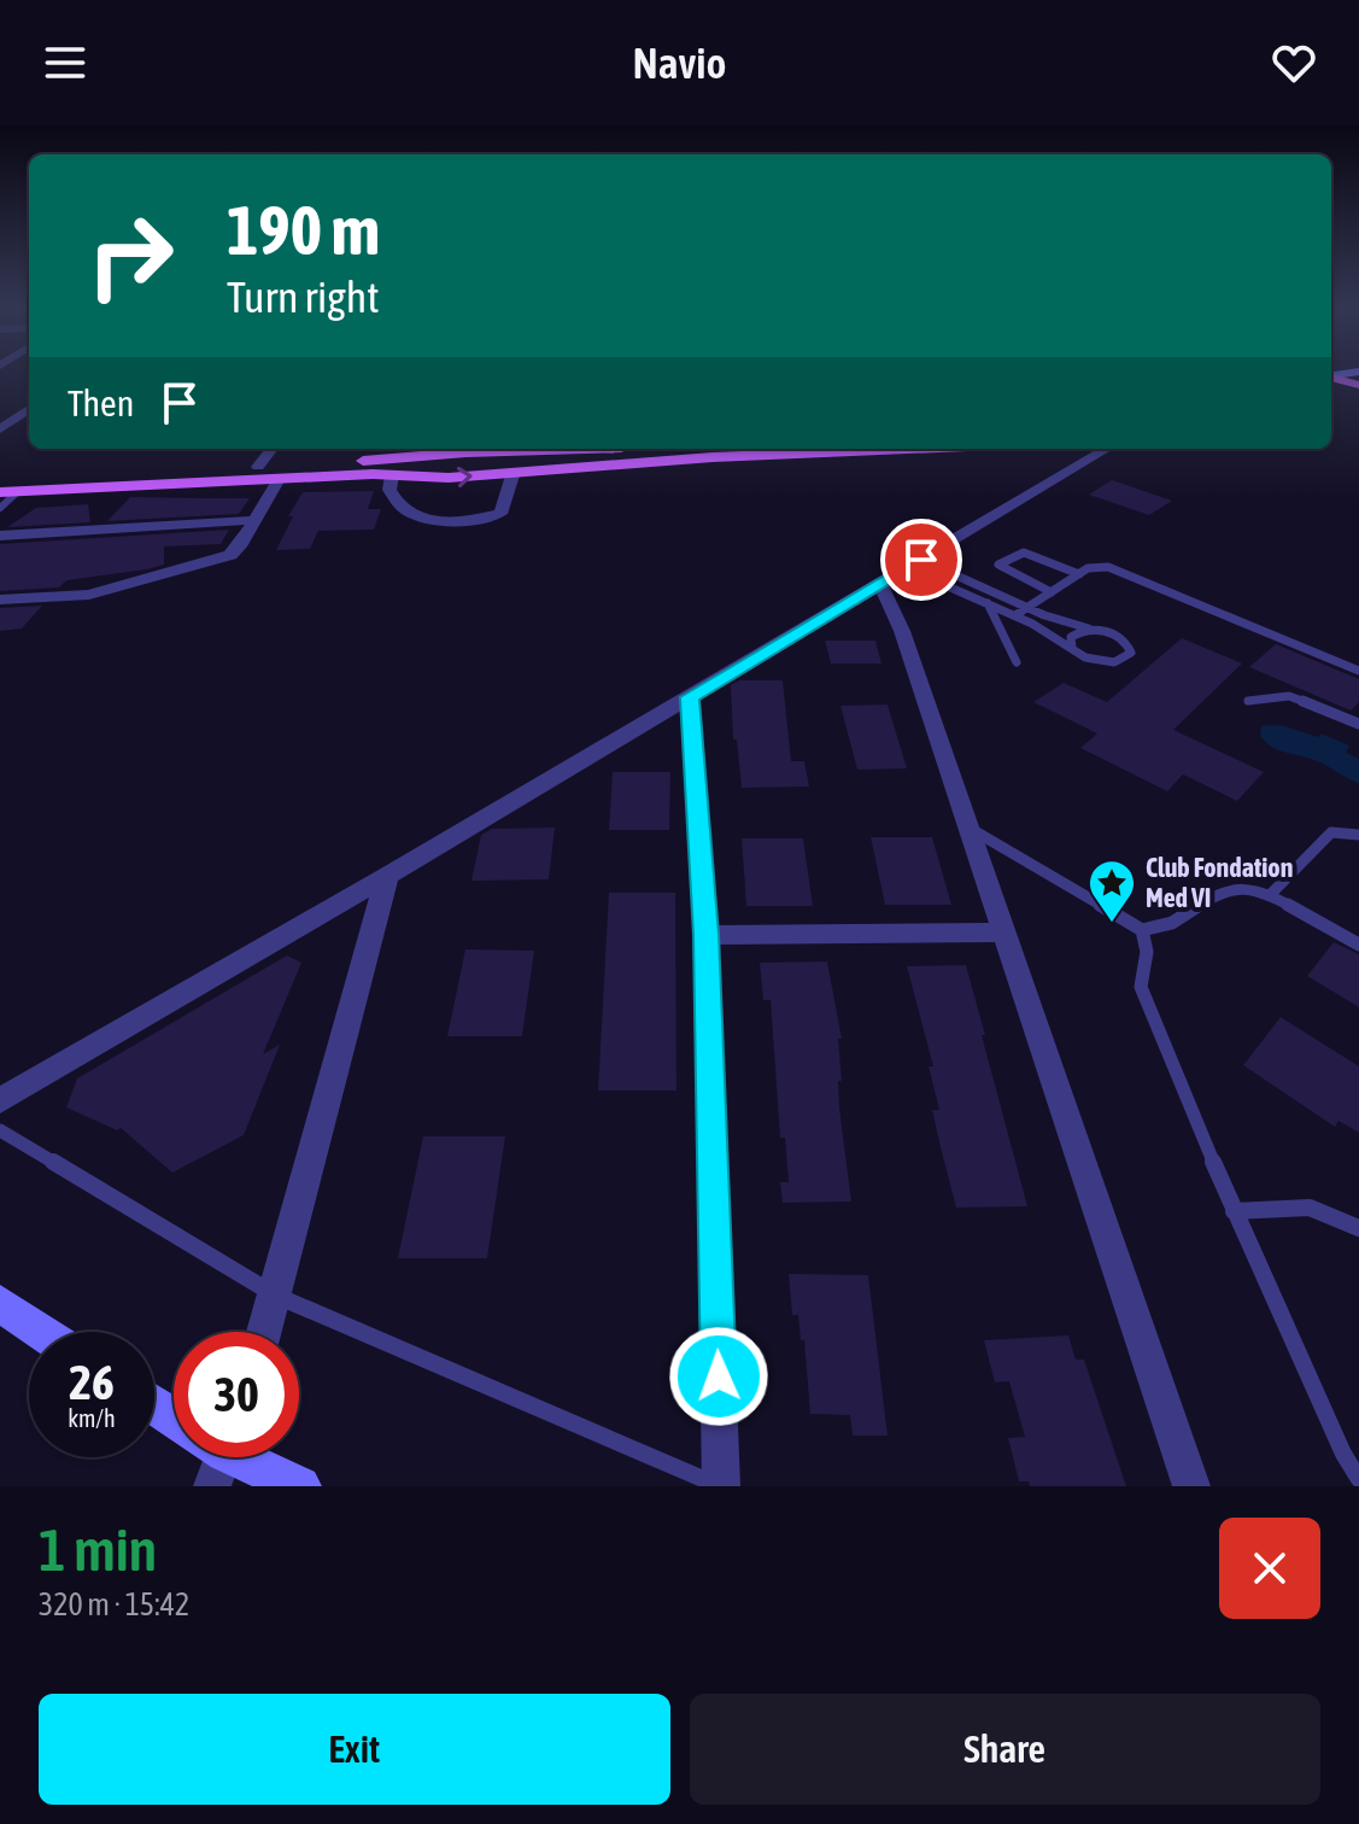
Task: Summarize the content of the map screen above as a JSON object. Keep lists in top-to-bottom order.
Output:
{
  "places": {
    "place": ["Club Fondation Med VI"]
  },
  "page": {
    "header": "Navio",
    "turn": ["190 m", "Turn right"],
    "then": "Then",
    "speed": "26 km/h",
    "limit": "30",
    "heading": ["1 min", "320 m · 15:42"],
    "buttons": ["Exit", "Share"]
  }
}
